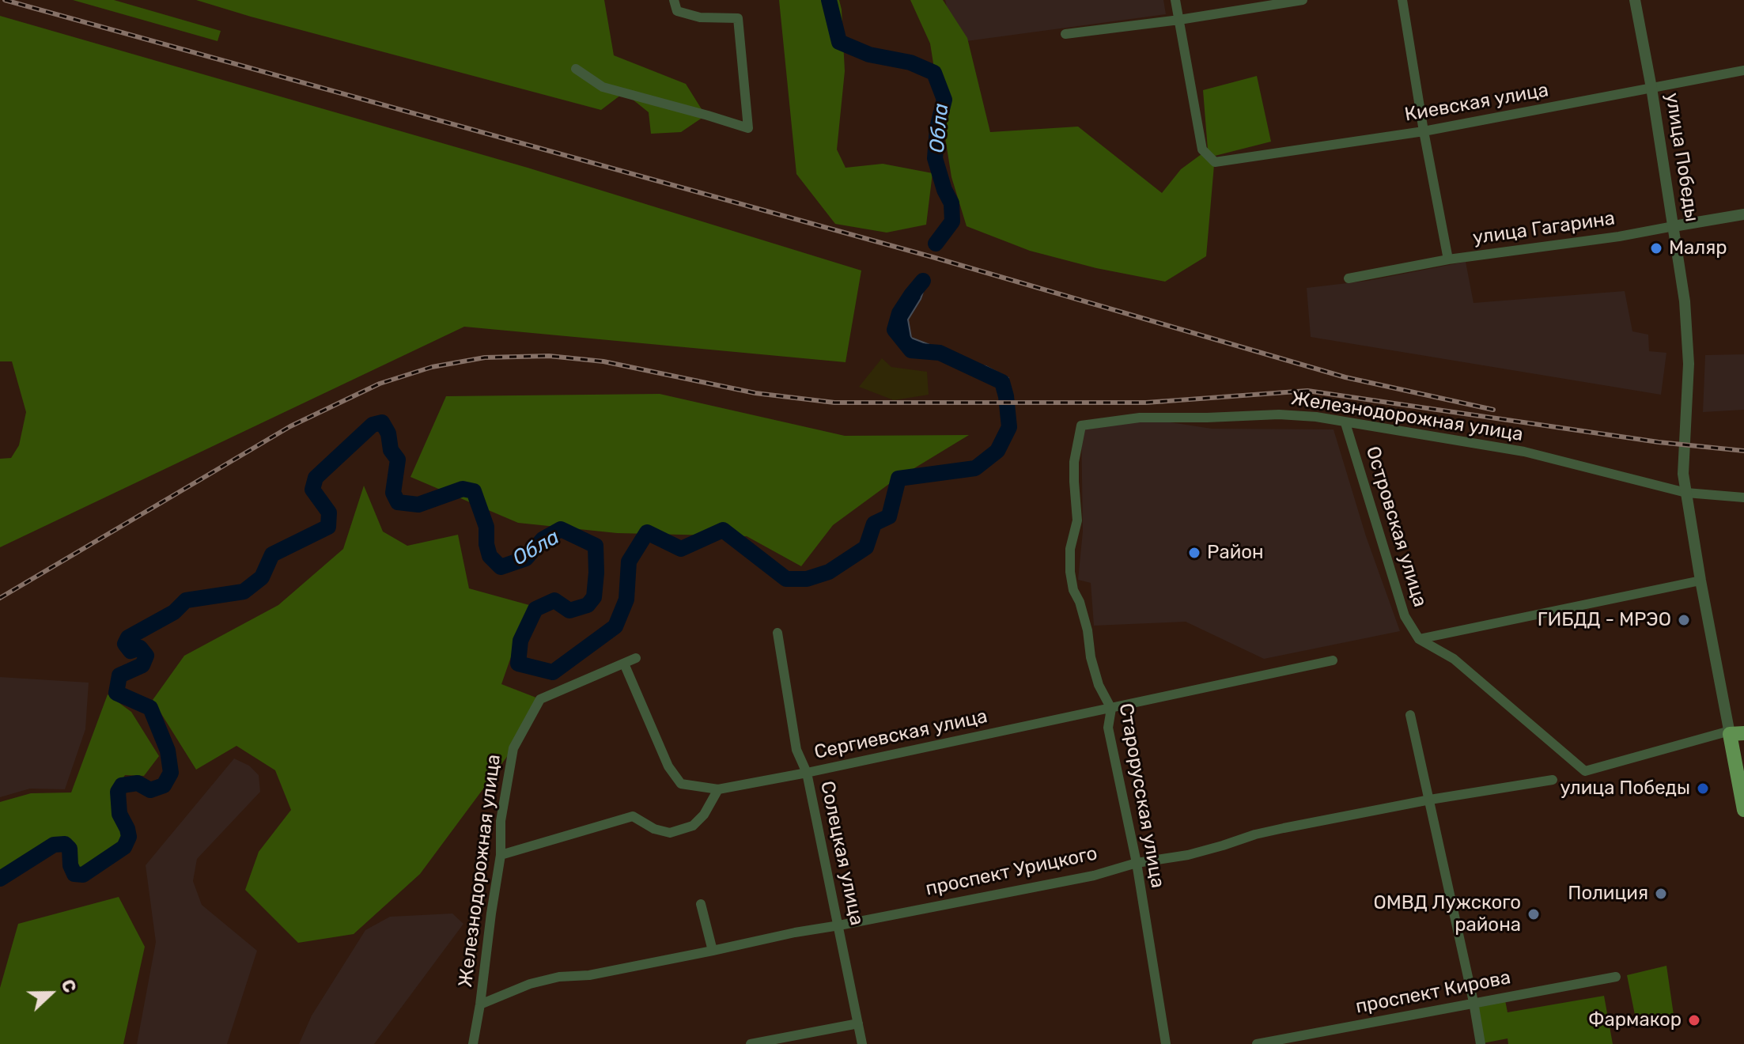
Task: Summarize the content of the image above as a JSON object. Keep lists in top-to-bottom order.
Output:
{
  "streets": {
    "main road": ["улица Победы"],
    "street": [
      "Киевская улица",
      "улица Гагарина",
      "Железнодорожная улица",
      "Островская улица",
      "Сергиевская улица",
      "Старорусская улица",
      "Солецкая улица",
      "проспект Урицкого",
      "проспект Кирова"
    ]
  },
  "crossings": [
    ["Киевская улица", "улица Победы"],
    ["улица Победы", "улица Гагарина"],
    ["улица Победы", "Железнодорожная улица"],
    ["Железнодорожная улица", "Островская улица"],
    ["Железнодорожная улица", "Сергиевская улица"],
    ["Железнодорожная улица", "Старорусская улица"],
    ["Железнодорожная улица", "проспект Урицкого"],
    ["Сергиевская улица", "Старорусская улица"],
    ["Сергиевская улица", "Солецкая улица"],
    ["Старорусская улица", "проспект Урицкого"],
    ["Солецкая улица", "проспект Урицкого"]
  ],
  "water": ["Обла"],
  "places": [
    "Маляр",
    "Район",
    "ГИБДД - МРЭО",
    "улица Победы",
    "Полиция",
    "ОМВД Лужского района",
    "Фармакор"
  ],
  "north": "right"
}
